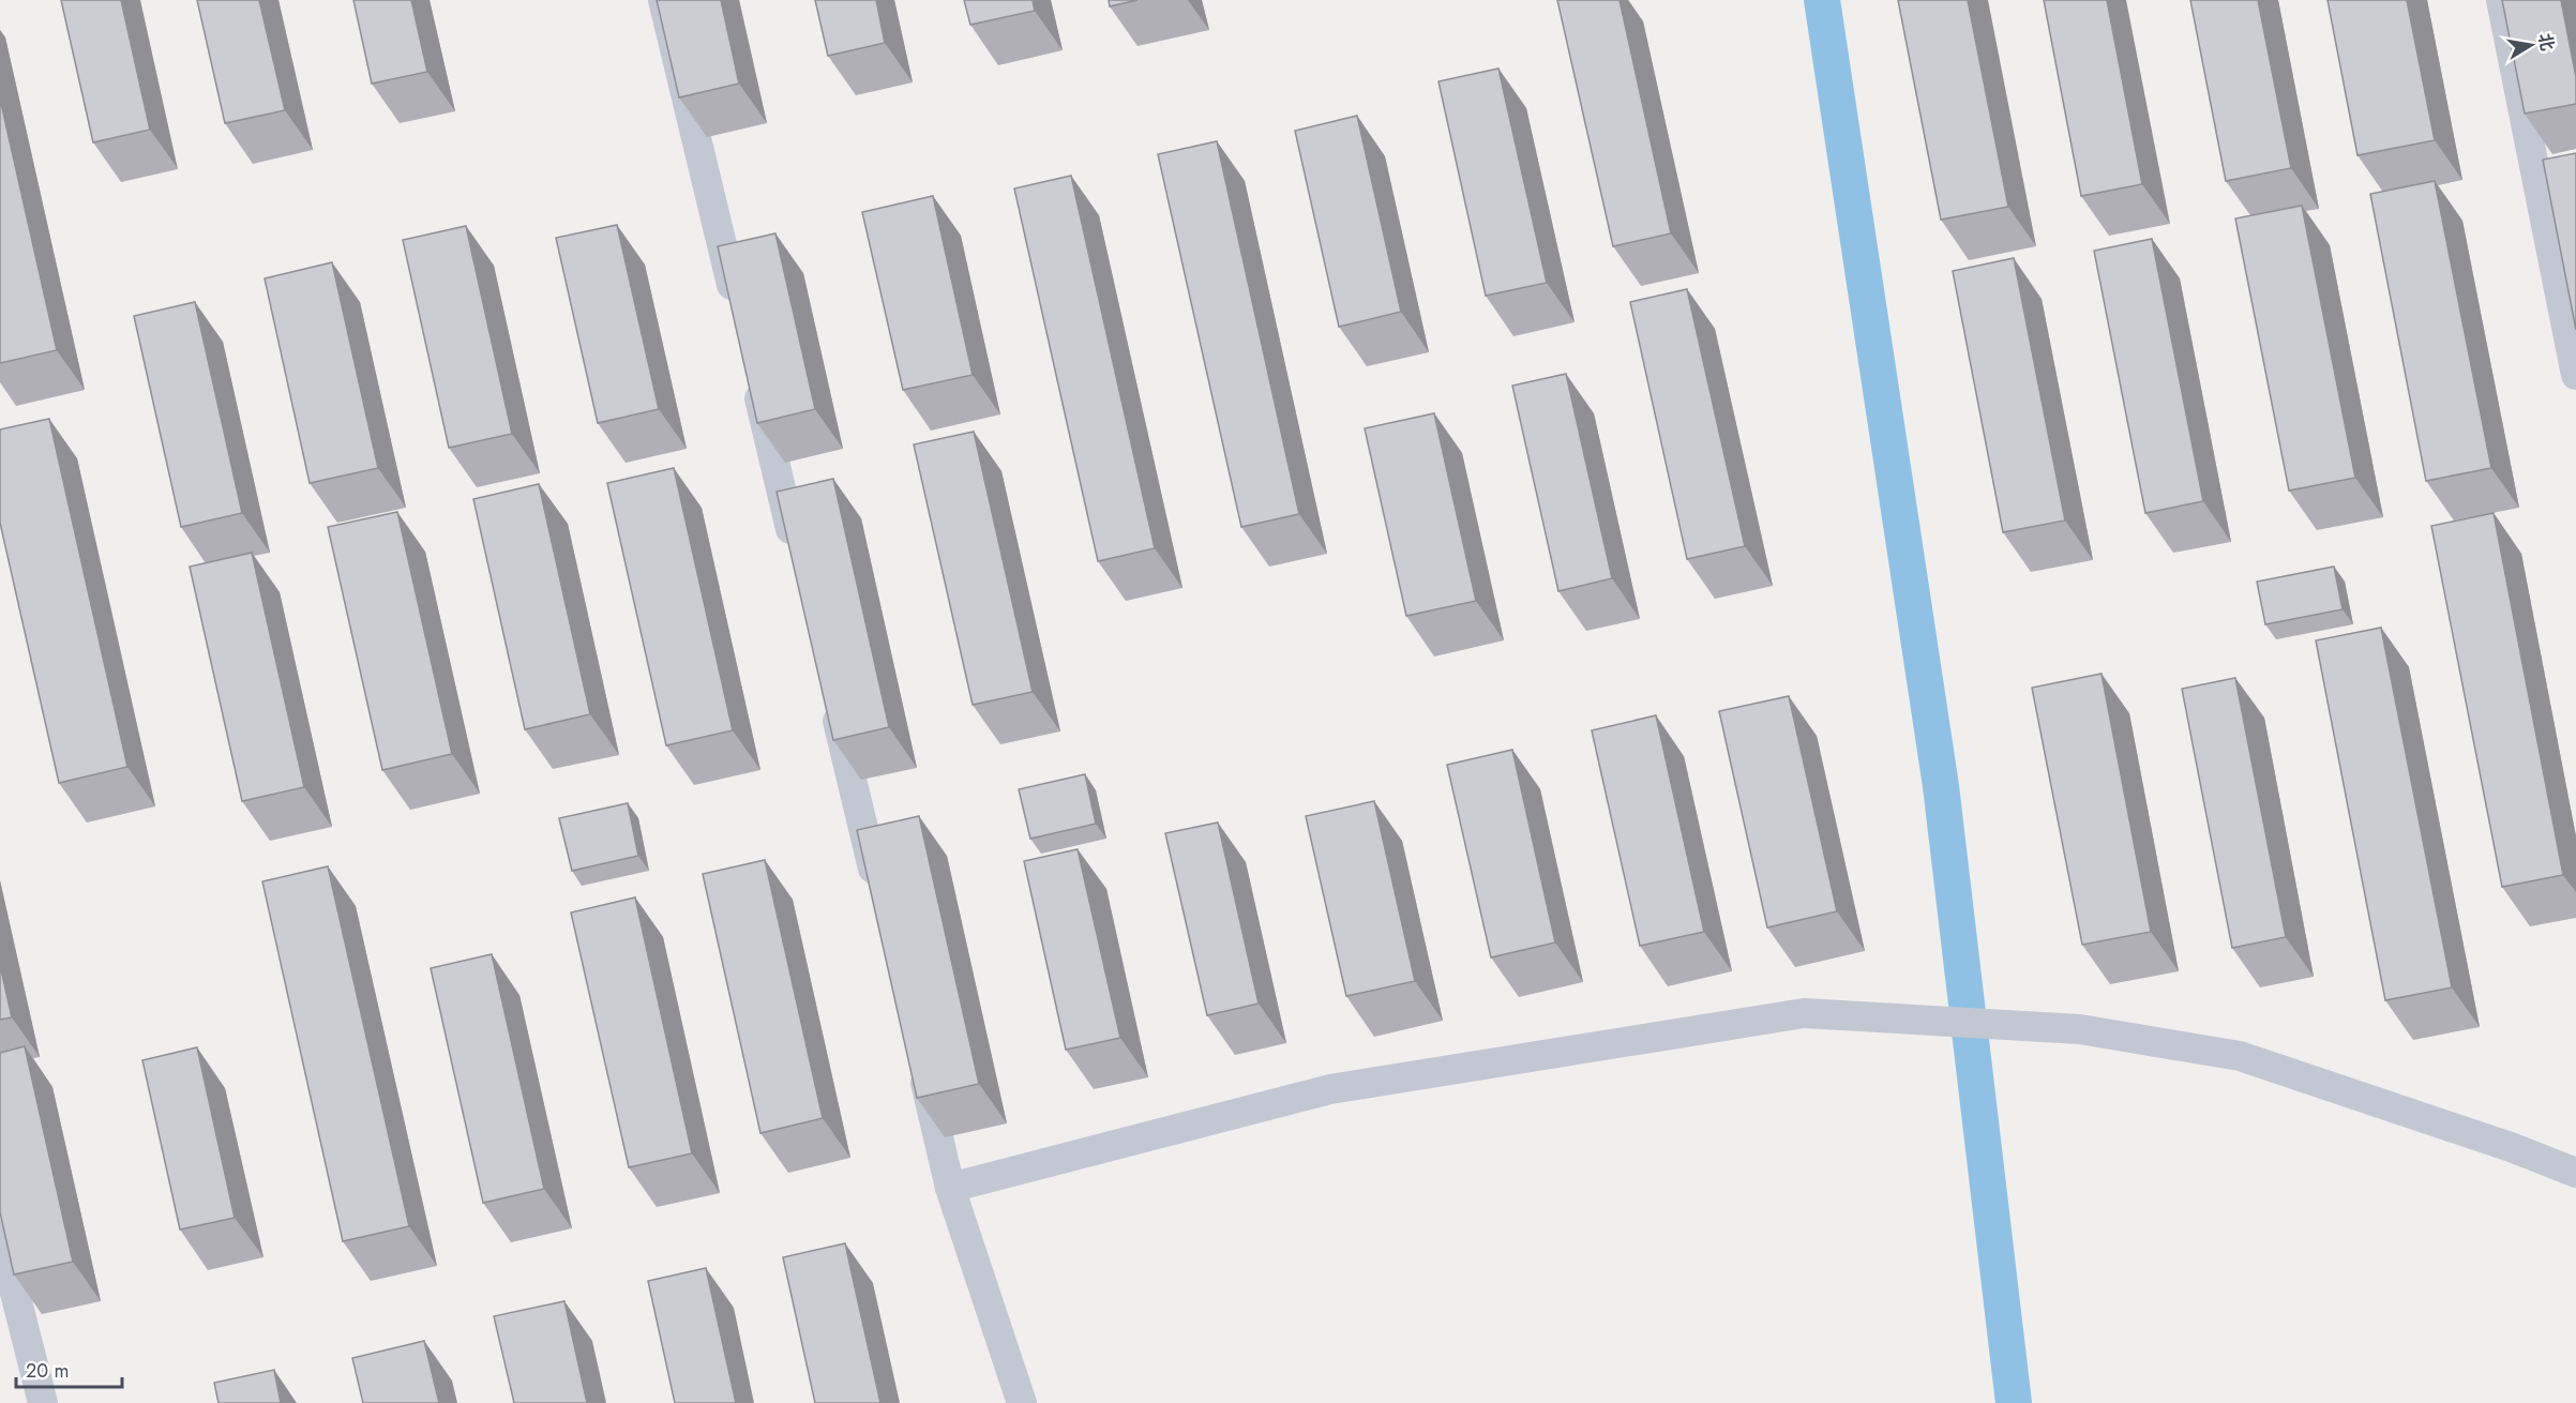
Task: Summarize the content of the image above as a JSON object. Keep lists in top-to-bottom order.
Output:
{
  "scale_bar": "20 m",
  "north": "right"
}
